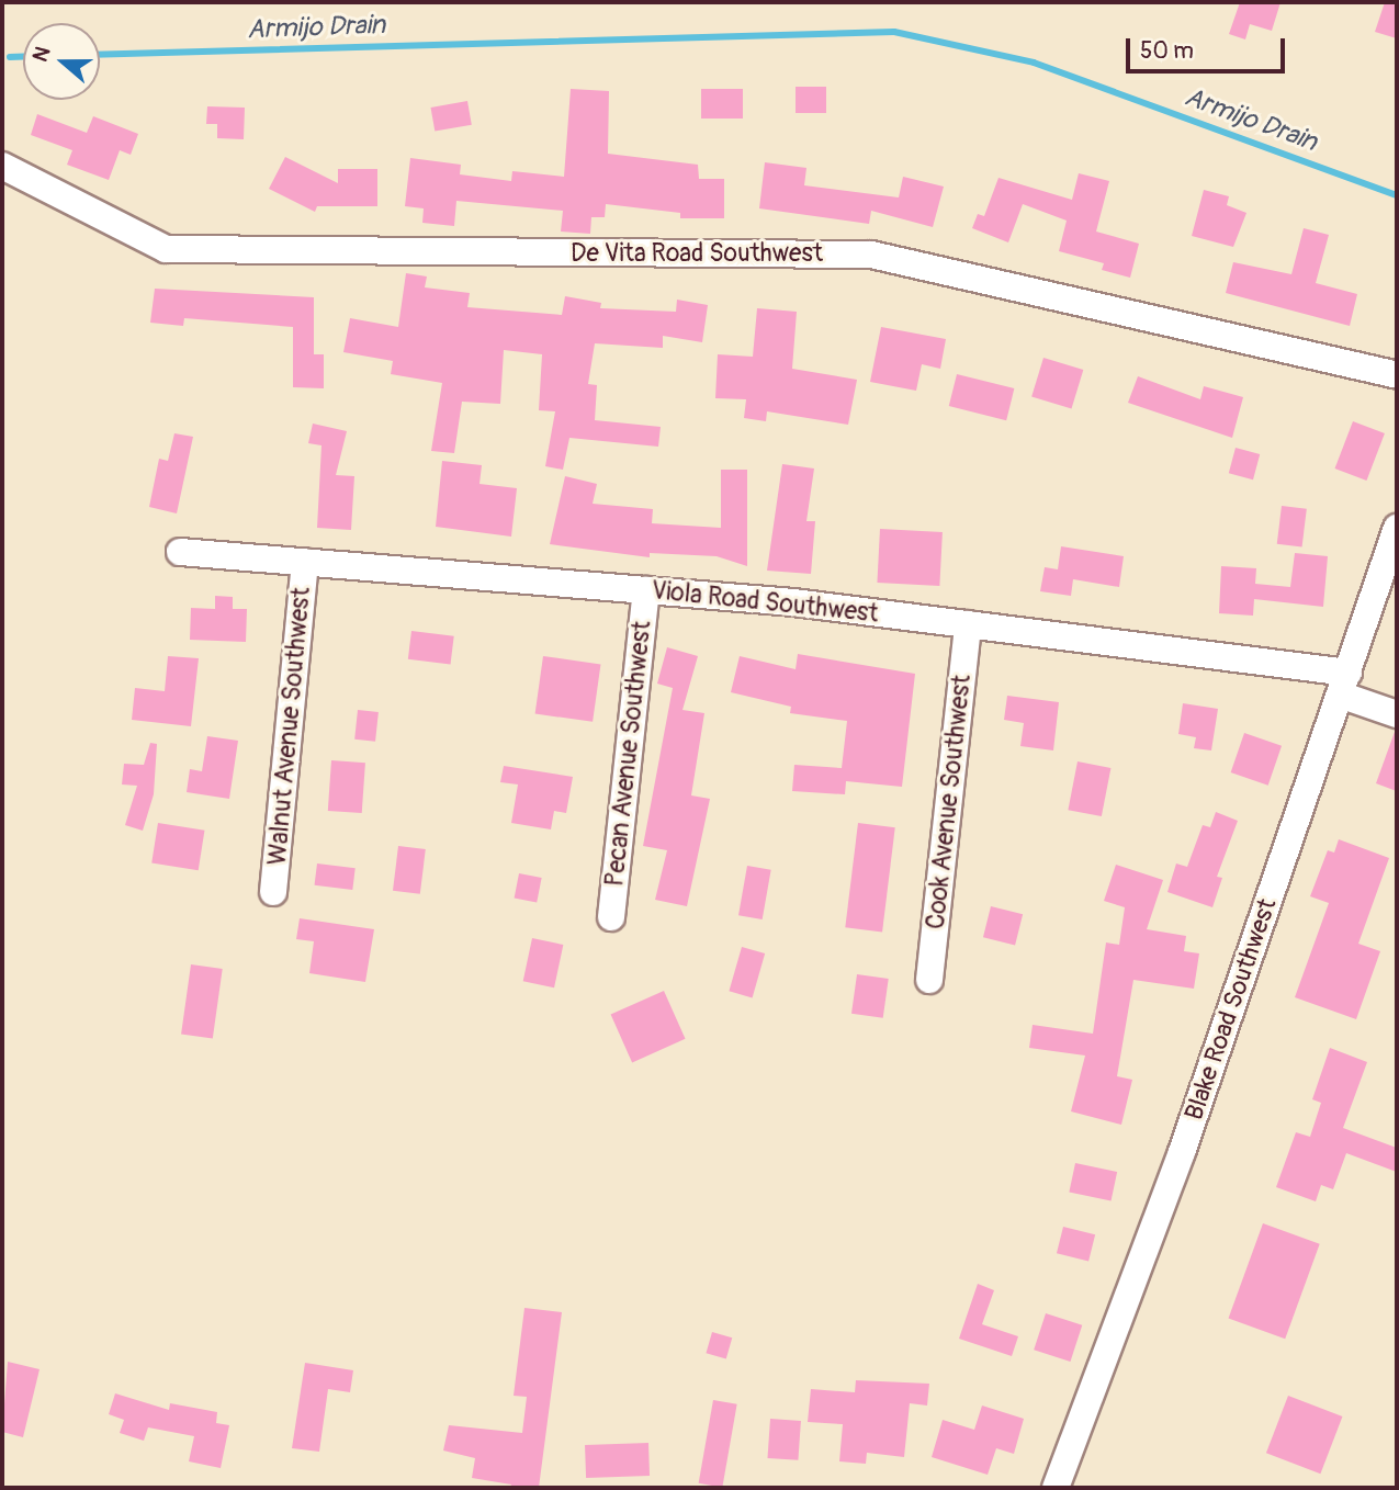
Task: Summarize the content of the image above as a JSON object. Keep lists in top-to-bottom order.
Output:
{
  "streets": {
    "street": [
      "De Vita Road Southwest",
      "Viola Road Southwest",
      "Walnut Avenue Southwest",
      "Pecan Avenue Southwest",
      "Cook Avenue Southwest",
      "Blake Road Southwest"
    ]
  },
  "crossings": [
    ["Viola Road Southwest", "Walnut Avenue Southwest"],
    ["Viola Road Southwest", "Pecan Avenue Southwest"],
    ["Viola Road Southwest", "Cook Avenue Southwest"],
    ["Viola Road Southwest", "Blake Road Southwest"]
  ],
  "water": ["Armijo Drain"],
  "scale_bar": "50 m",
  "north": "left"
}
